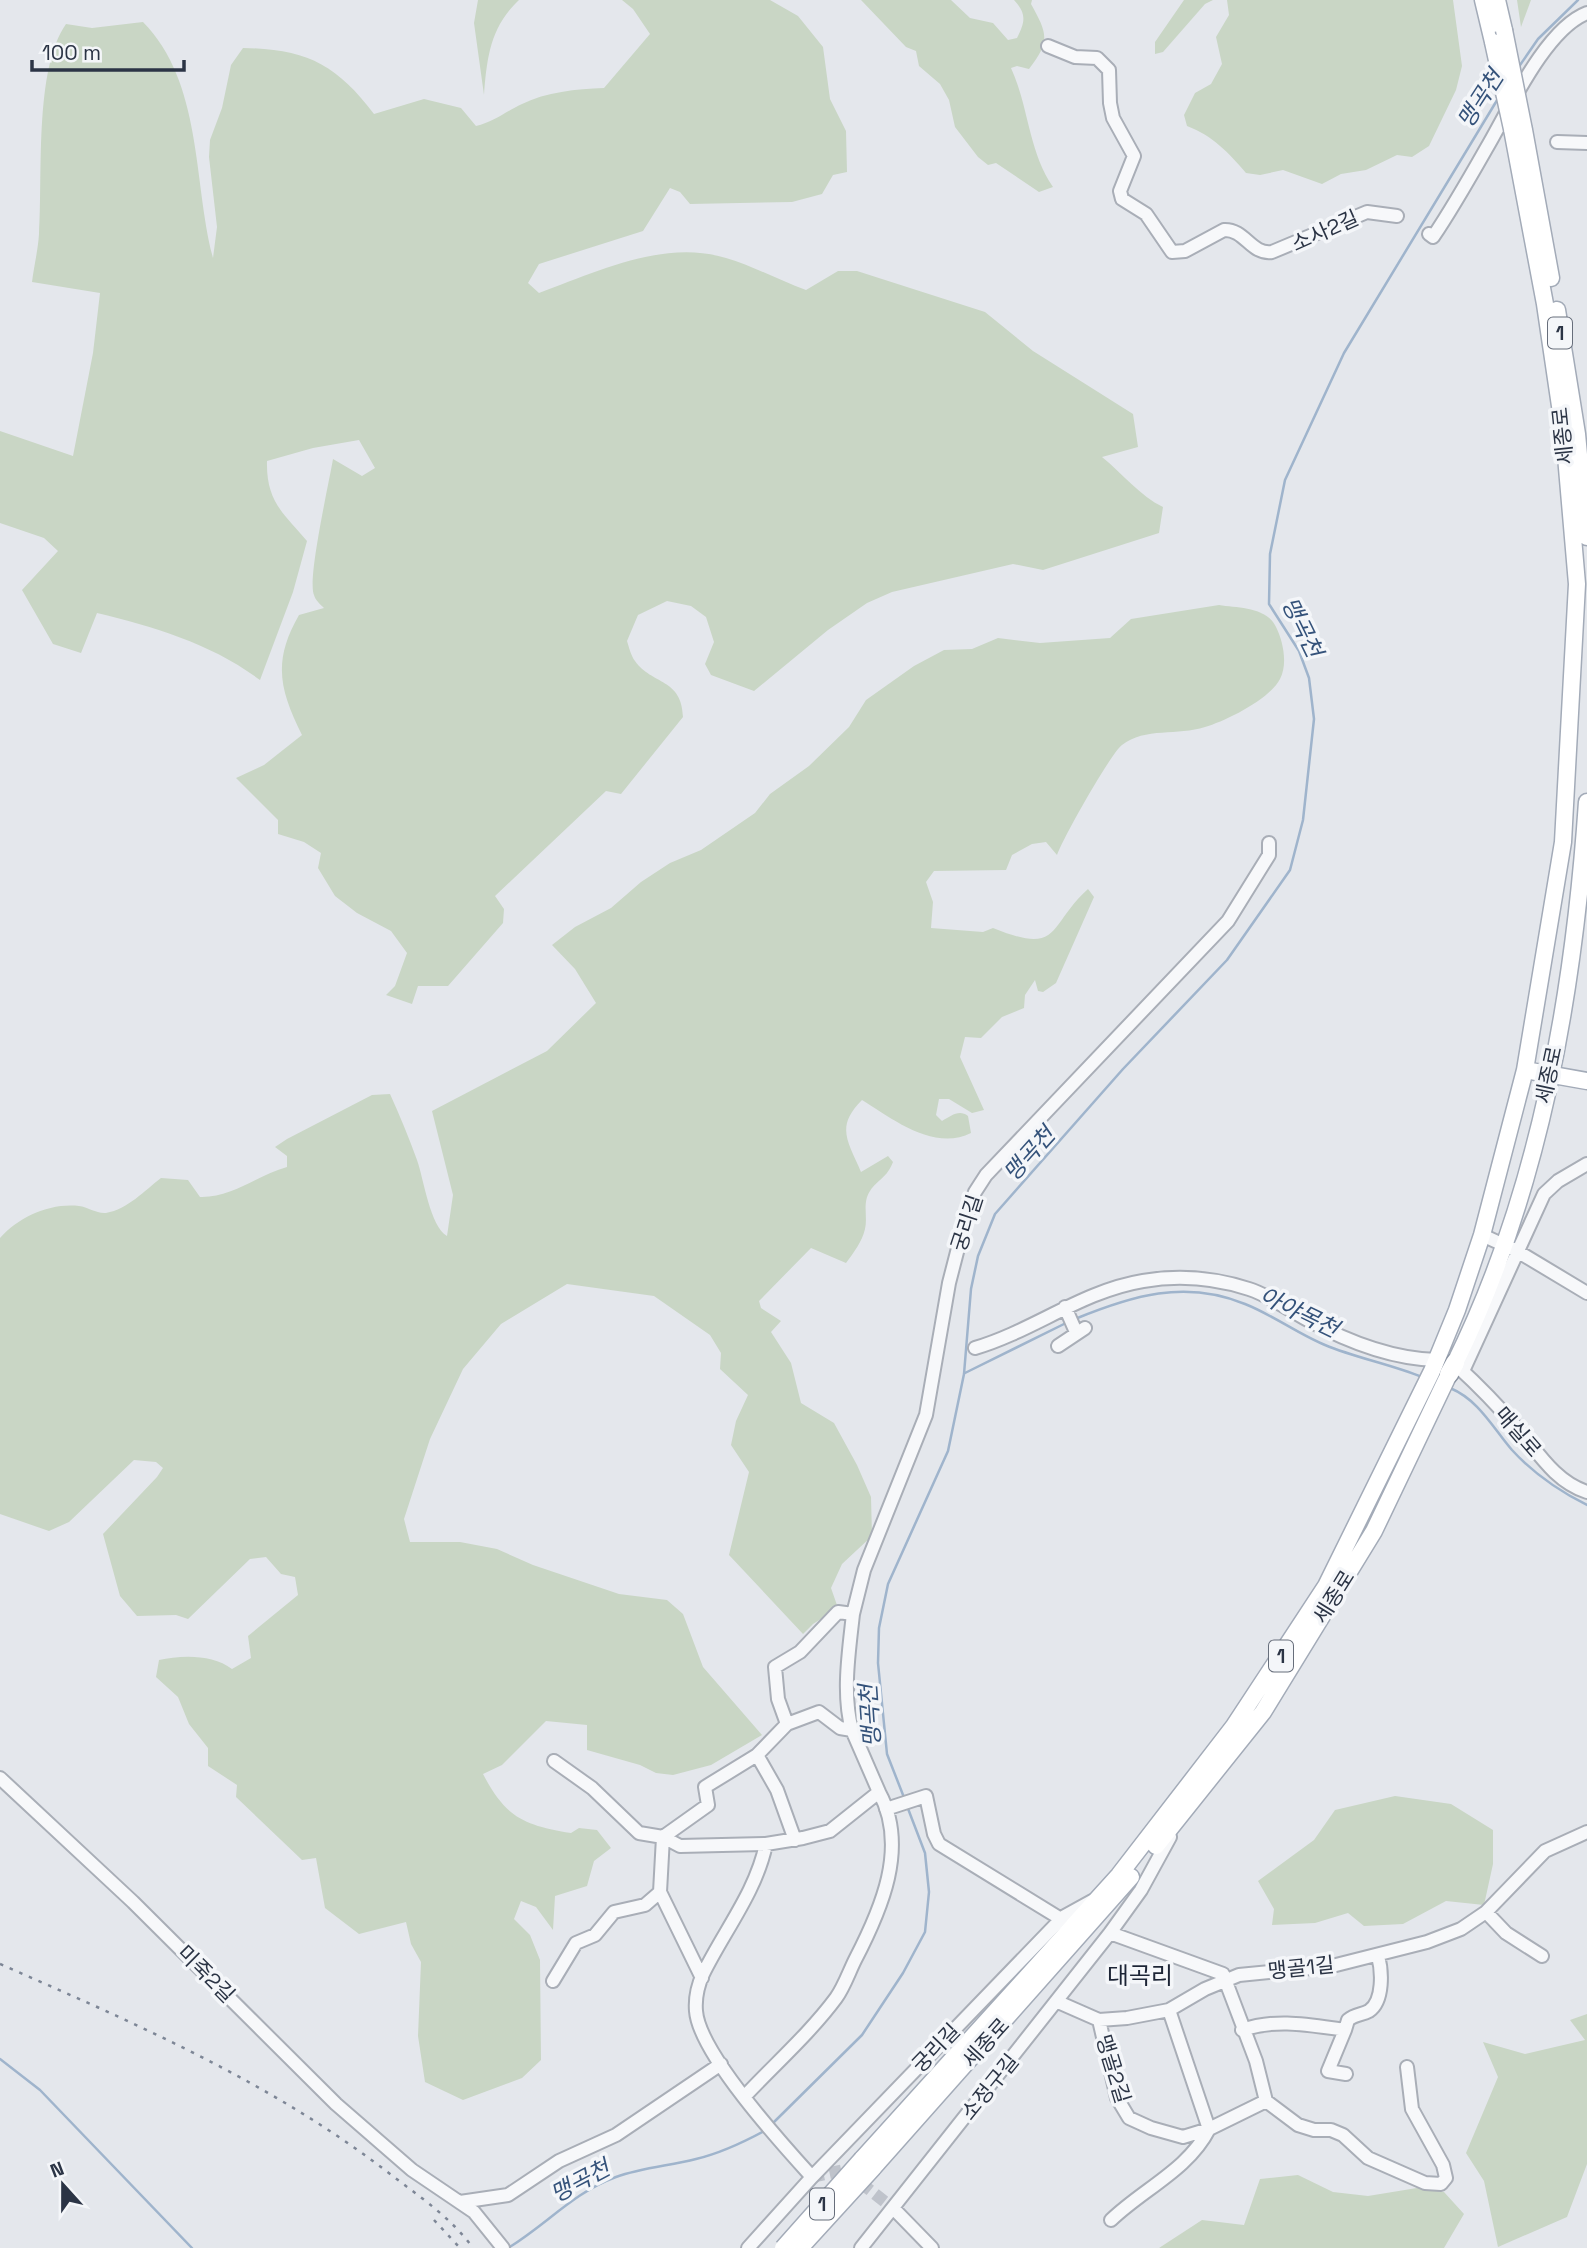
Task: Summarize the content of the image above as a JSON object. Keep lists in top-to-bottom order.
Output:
{
  "streets": {
    "main road": ["1", "세종로"],
    "street": [
      "소사2길",
      "궁리길",
      "매실로",
      "맹골1길",
      "미죽2길",
      "맹골2길",
      "소정구길"
    ]
  },
  "crossings": [
    ["1", "세종로"],
    ["세종로", "궁리길"],
    ["세종로", "매실로"],
    ["세종로", "소정구길"],
    ["맹골1길", "맹골2길"]
  ],
  "districts": ["대곡리"],
  "water": ["맹곡천", "아야목천"],
  "scale_bar": "100 m",
  "north": "top"
}
